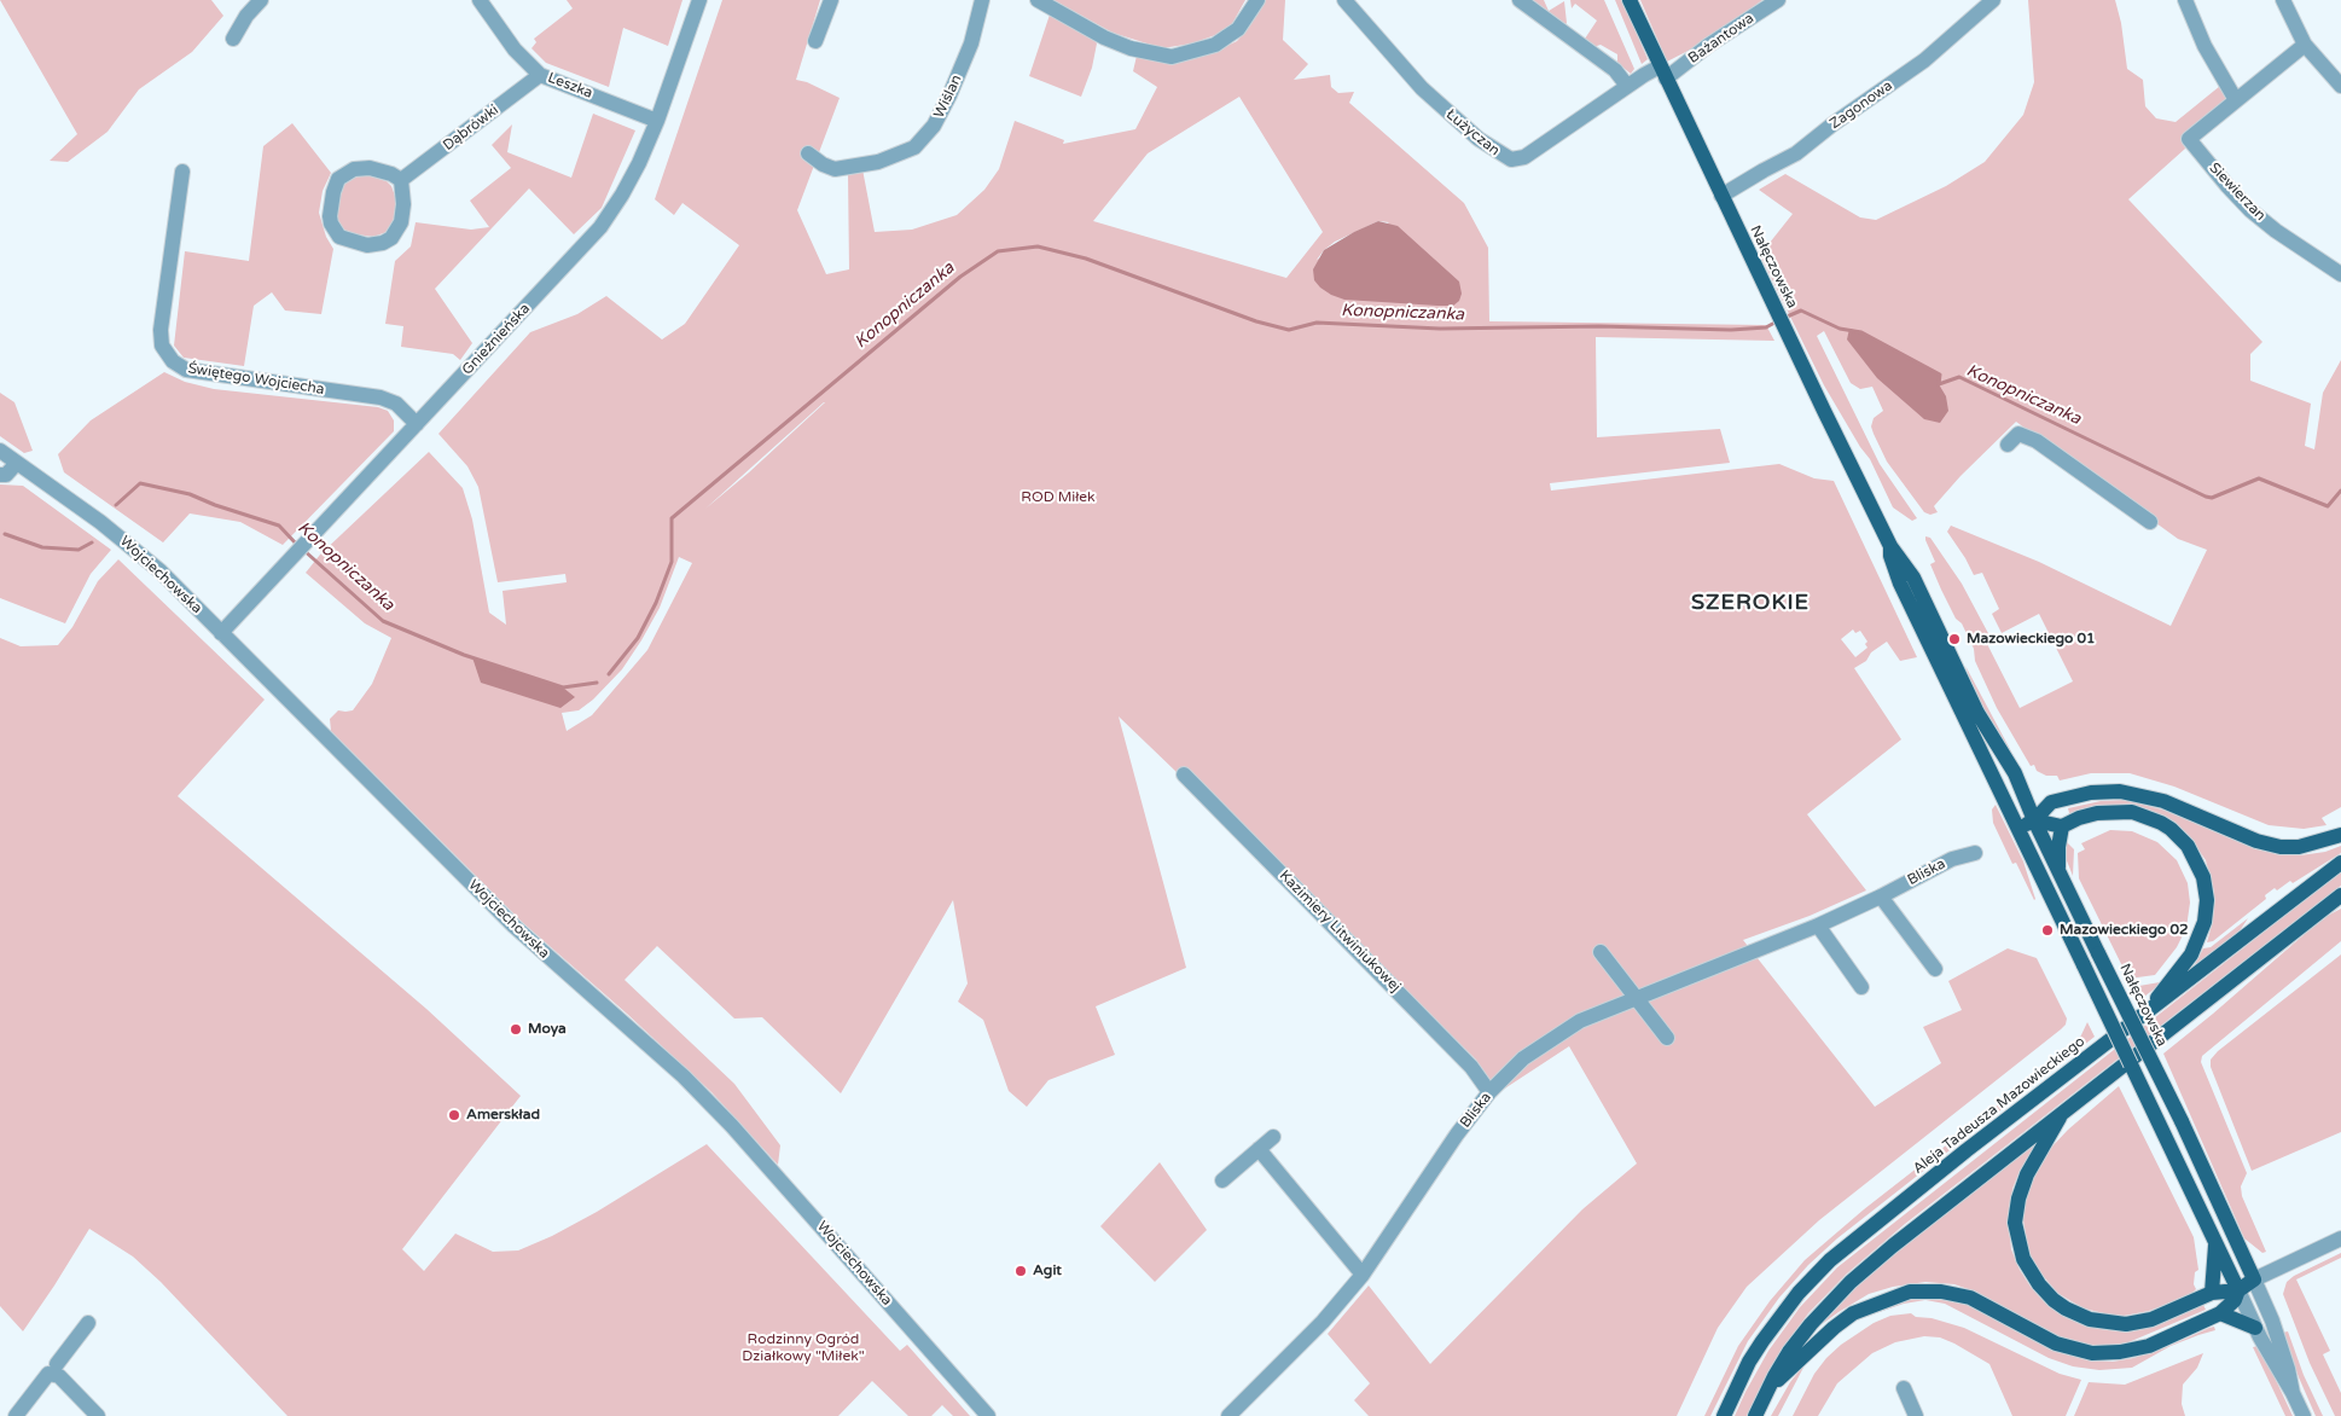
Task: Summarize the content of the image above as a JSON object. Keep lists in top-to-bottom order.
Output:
{
  "streets": {
    "main road": ["Nałęczowska", "Aleja Tadeusza Mazowieckiego"],
    "street": [
      "Bażantowa",
      "Leszka",
      "Wiślan",
      "Zagonowa",
      "Dąbrówki",
      "Łużyczan",
      "Siewierzan",
      "Gnieźnieńska",
      "Świętego Wojciecha",
      "Wojciechowska",
      "Bliska",
      "Kazimiery Litwiniukowej"
    ]
  },
  "crossings": [
    ["Bażantowa", "Łużyczan"],
    ["Bażantowa", "Nałęczowska"],
    ["Leszka", "Dąbrówki"],
    ["Leszka", "Gnieźnieńska"],
    ["Zagonowa", "Nałęczowska"],
    ["Łużyczan", "Nałęczowska"],
    ["Gnieźnieńska", "Świętego Wojciecha"],
    ["Gnieźnieńska", "Wojciechowska"],
    ["Bliska", "Kazimiery Litwiniukowej"]
  ],
  "districts": ["SZEROKIE"],
  "water": ["Konopniczanka"],
  "parks": ["ROD Miłek", "Rodzinny Ogród Działkowy \"Miłek\""],
  "places": [
    "Mazowieckiego 01",
    "Mazowieckiego 02",
    "Moya",
    "Amerskład",
    "Agit"
  ]
}
